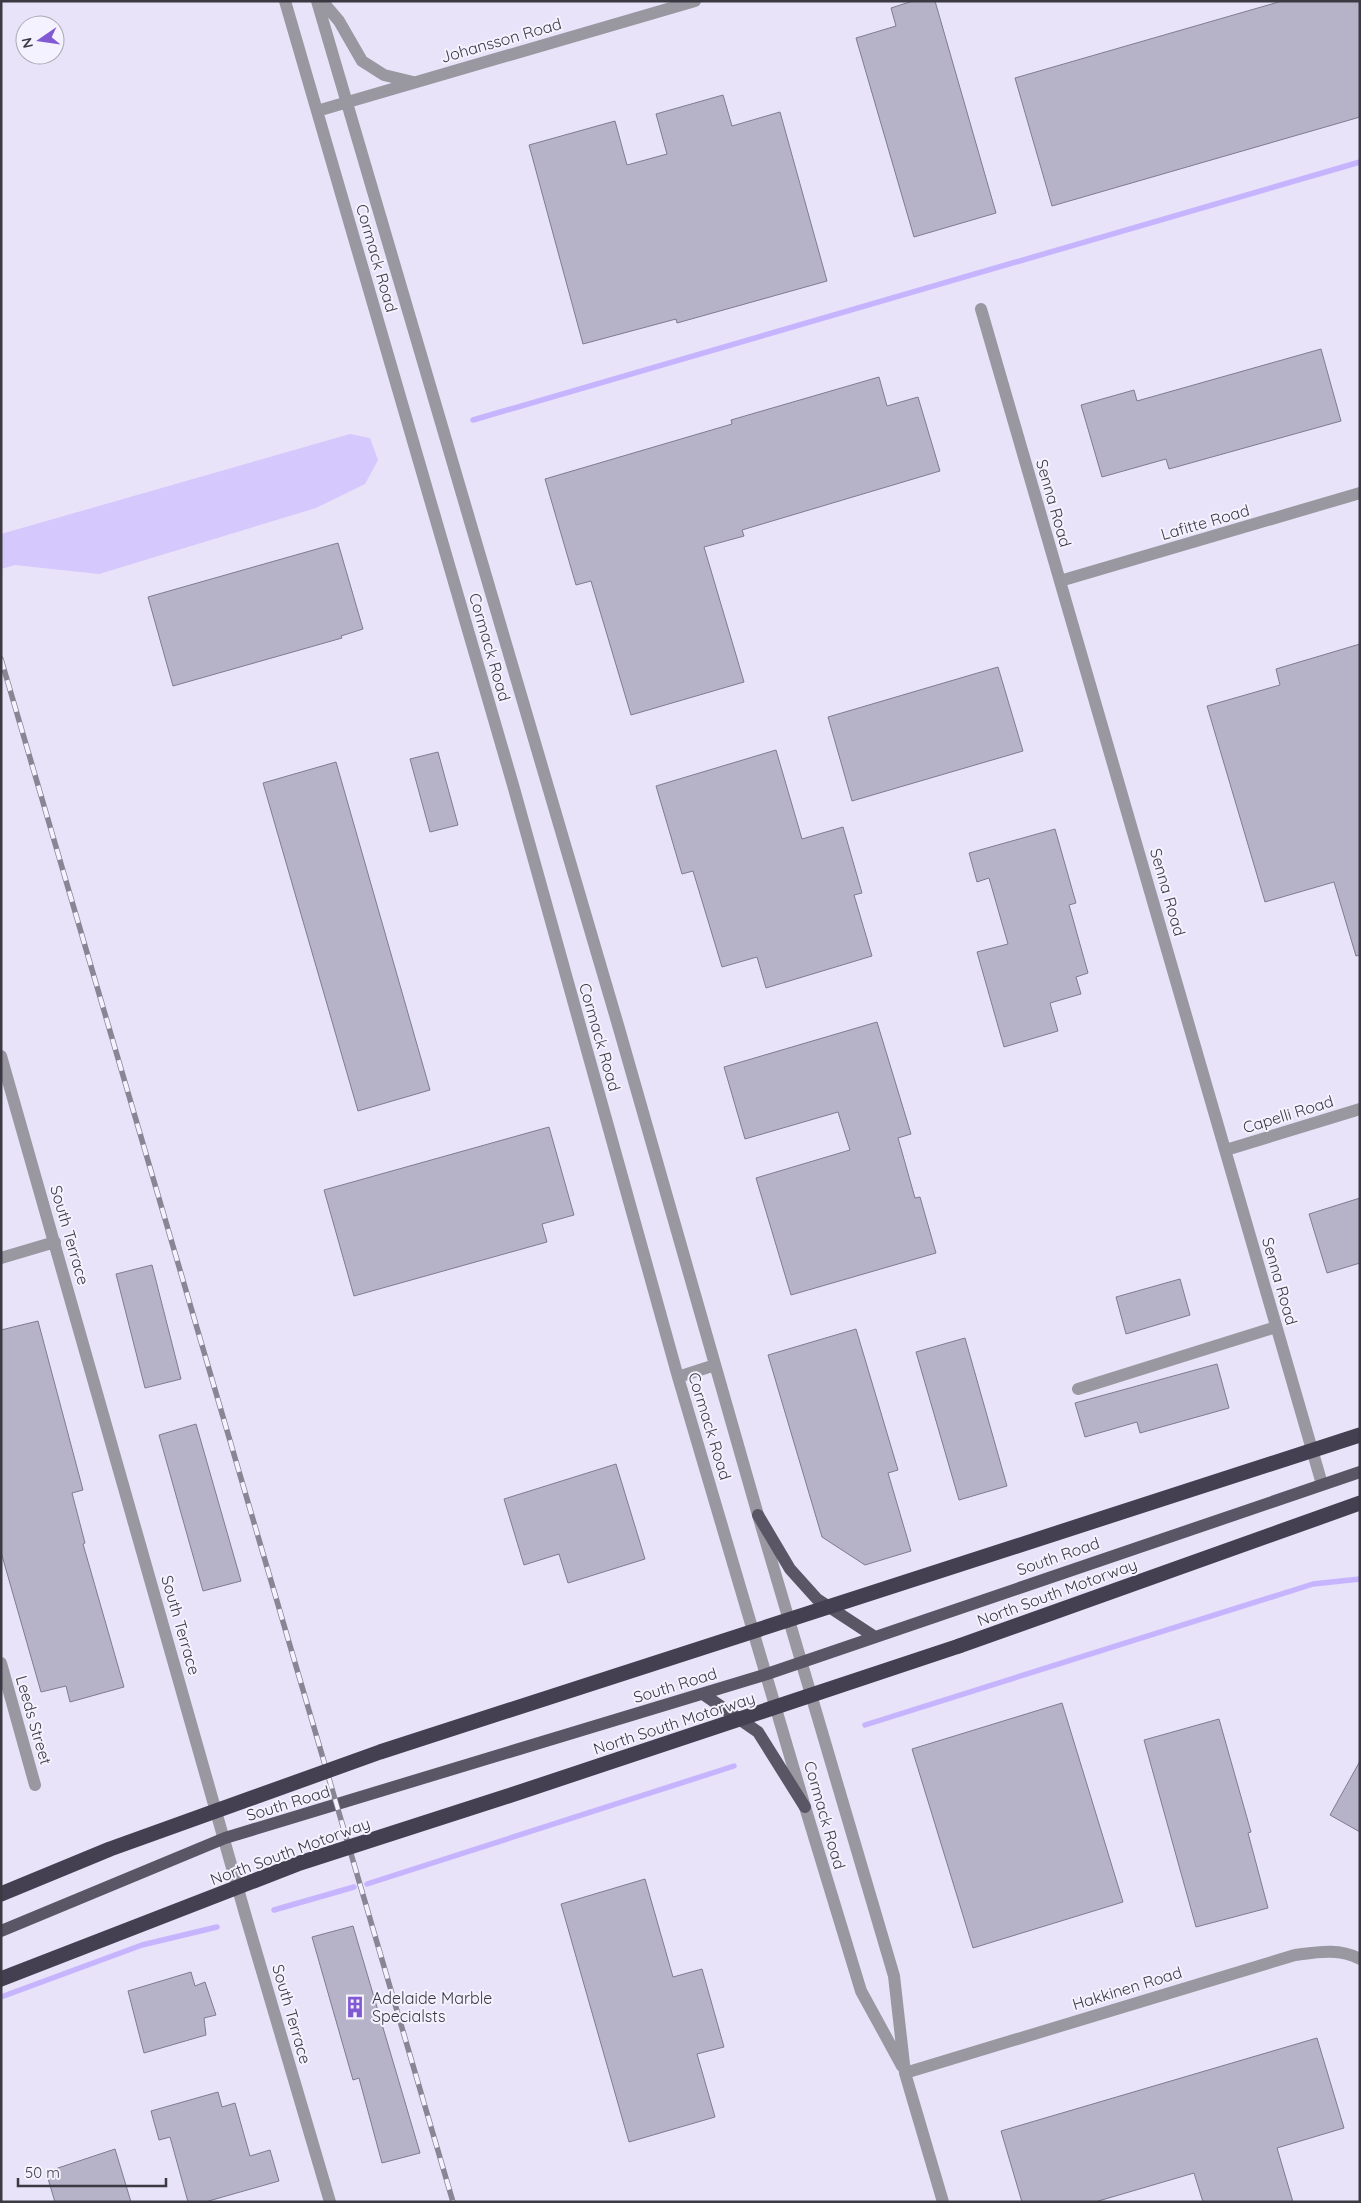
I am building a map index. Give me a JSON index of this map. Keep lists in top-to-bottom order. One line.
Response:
{"streets":{"highway":["North South Motorway"],"main road":["South Road"],"street":["Johansson Road","Cormack Road","Senna Road","Lafitte Road","Capelli Road","South Terrace","Leeds Street","Hakkinen Road"]},"crossings":[["Johansson Road","Cormack Road"],["Cormack Road","South Road"],["Cormack Road","Hakkinen Road"],["Senna Road","Lafitte Road"],["Senna Road","Capelli Road"],["Senna Road","South Road"],["South Terrace","South Road"]],"places":{"building":["Adelaide Marble Specialsts"]},"scale_bar":"50 m","north":"left"}
